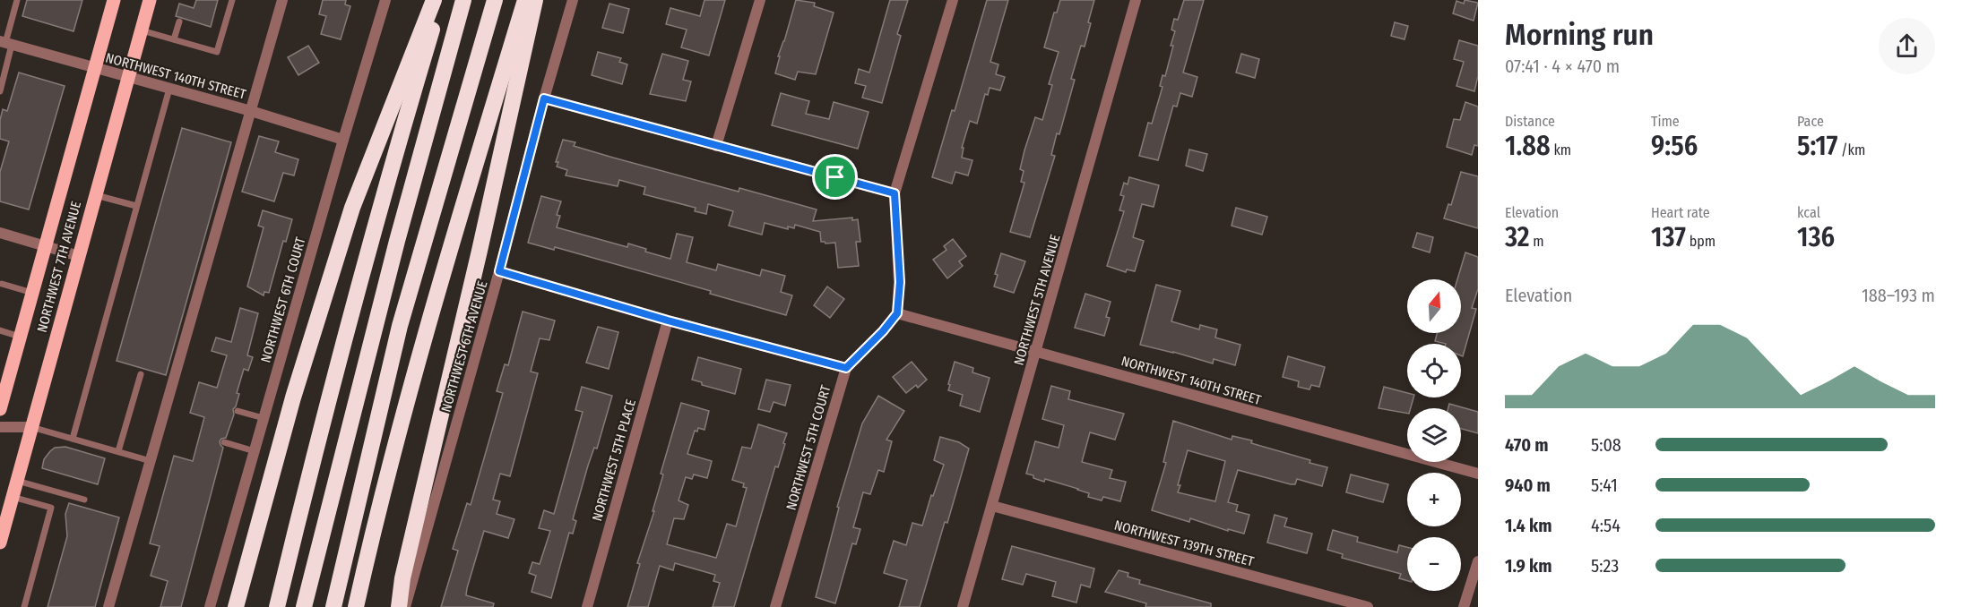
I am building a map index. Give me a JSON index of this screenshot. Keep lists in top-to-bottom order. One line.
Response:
{"streets":{"main road":["NORTHWEST 7TH AVENUE"],"street":["NORTHWEST 140TH STREET","NORTHWEST 6TH COURT","NORTHWEST 5TH AVENUE","NORTHWEST 6TH AVENUE","NORTHWEST 5TH COURT","NORTHWEST 5TH PLACE","NORTHWEST 139TH STREET"]},"crossings":[["NORTHWEST 140TH STREET","NORTHWEST 7TH AVENUE"],["NORTHWEST 140TH STREET","NORTHWEST 6TH COURT"],["NORTHWEST 140TH STREET","NORTHWEST 5TH AVENUE"],["NORTHWEST 140TH STREET","NORTHWEST 5TH COURT"],["NORTHWEST 5TH AVENUE","NORTHWEST 139TH STREET"]],"north":"top","page":{"heading":["Morning run","07:41 · 4 × 470 m"],"stats":[["Distance","1.88 km"],["Time","9:56"],["Pace","5:17 /km"],["Elevation","32 m"],["Heart rate","137 bpm"],["kcal","136"]],"chart":["Elevation","188–193 m"],"map_buttons":["+","−"],"list":[{"name":"470 m","note":"5:08"},{"name":"940 m","note":"5:41"},{"name":"1.4 km","note":"4:54"},{"name":"1.9 km","note":"5:23"}]}}
